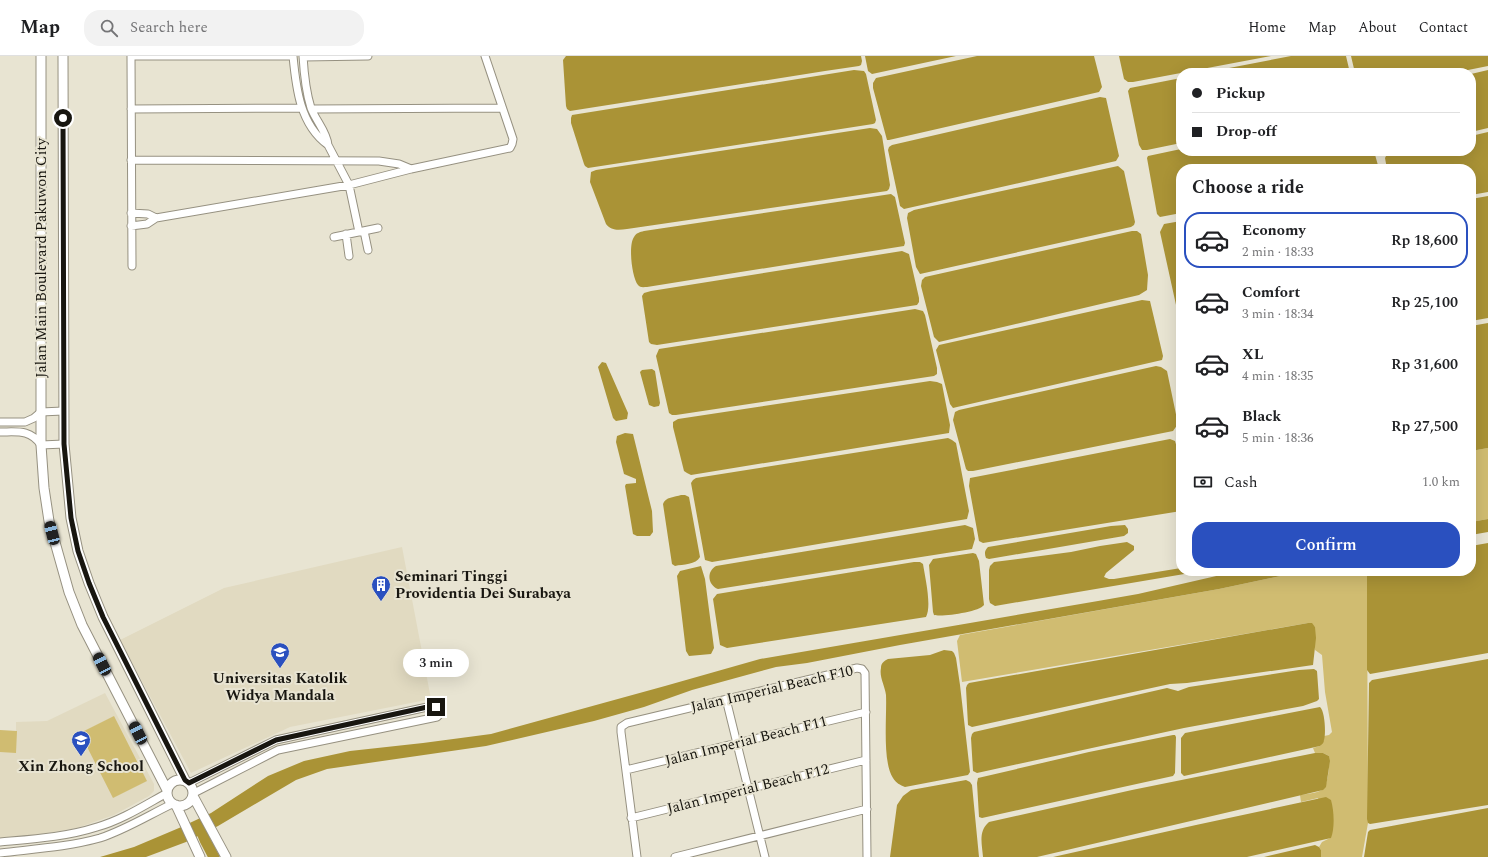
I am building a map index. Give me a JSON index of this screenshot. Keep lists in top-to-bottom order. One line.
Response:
{"streets":{"street":["Jalan Main Boulevard Pakuwon City","Jalan Imperial Beach F10","Jalan Imperial Beach F11","Jalan Imperial Beach F12"]},"crossings":[["Jalan Imperial Beach F10","Jalan Imperial Beach F11"],["Jalan Imperial Beach F10","Jalan Imperial Beach F12"]],"places":{"building":["Seminari Tinggi Providentia Dei Surabaya"],"school or university":["Universitas Katolik Widya Mandala","Xin Zhong School"]},"page":{"header":"Map","search":"Search here","nav":["Home","Map","About","Contact"],"banner":["Pickup","Drop-off"],"heading":"Choose a ride","list":[{"name":"Economy","note":"2 min · 18:33","value":"Rp 18,600"},{"name":"Comfort","note":"3 min · 18:34","value":"Rp 25,100"},{"name":"XL","note":"4 min · 18:35","value":"Rp 31,600"},{"name":"Black","note":"5 min · 18:36","value":"Rp 27,500"}],"pay":["Cash","1.0 km"],"buttons":"Confirm","bubble":"3 min"}}
